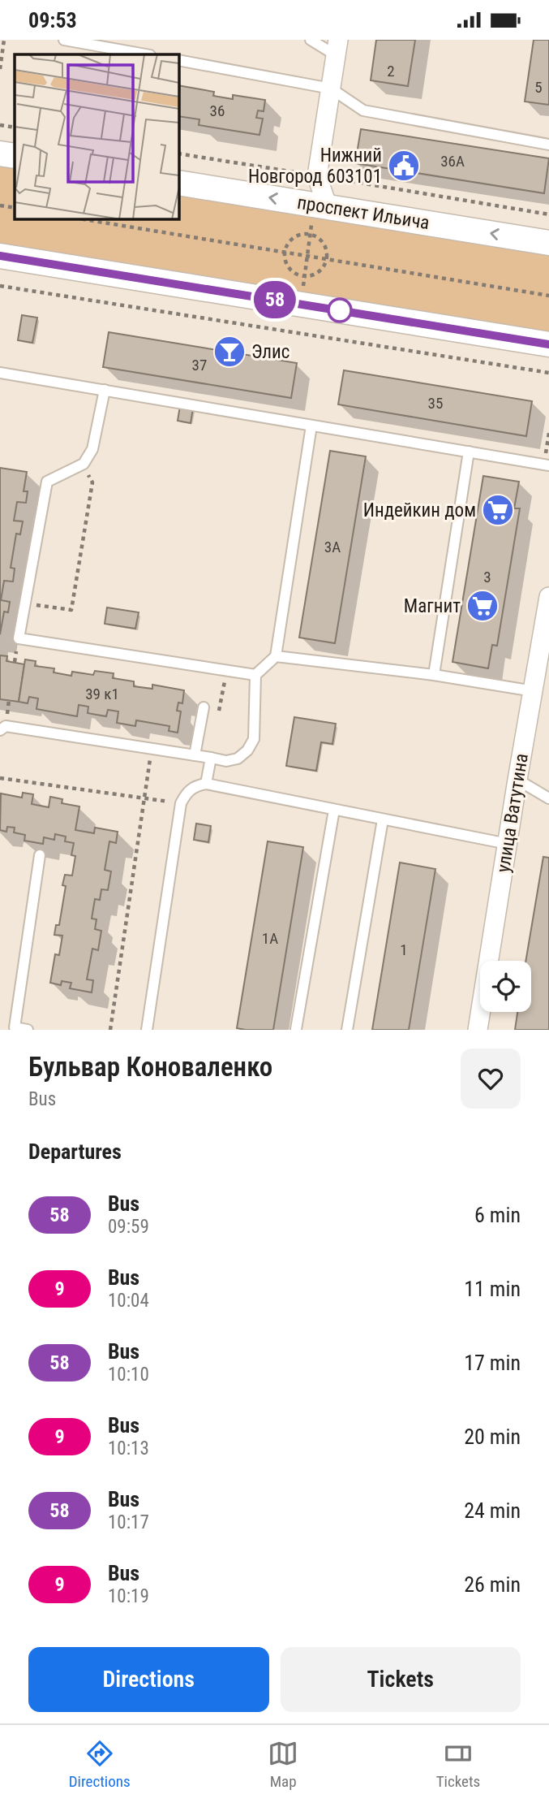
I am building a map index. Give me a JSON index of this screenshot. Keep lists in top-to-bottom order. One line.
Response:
{"streets":{"street":["проспект Ильича","улица Ватутина"]},"places":{"public building":["Нижний Новгород 603101"],"bar":["Элис"],"supermarket":["Индейкин дом","Магнит"]},"lines":["bus line 58"],"house_numbers":["2","5","36","36А","37","35","3А","3","39 к1","1А","1"],"page":{"status":"09:53","on_map":"58","heading":[["Бульвар Коноваленко","Bus"],"Departures"],"list":[{"mark":"58","name":"Bus","note":"09:59","value":"6 min"},{"mark":"9","name":"Bus","note":"10:04","value":"11 min"},{"mark":"58","name":"Bus","note":"10:10","value":"17 min"},{"mark":"9","name":"Bus","note":"10:13","value":"20 min"},{"mark":"58","name":"Bus","note":"10:17","value":"24 min"},{"mark":"9","name":"Bus","note":"10:19","value":"26 min"}],"buttons":["Directions","Tickets"],"tabs":["Directions","Map","Tickets"]}}
